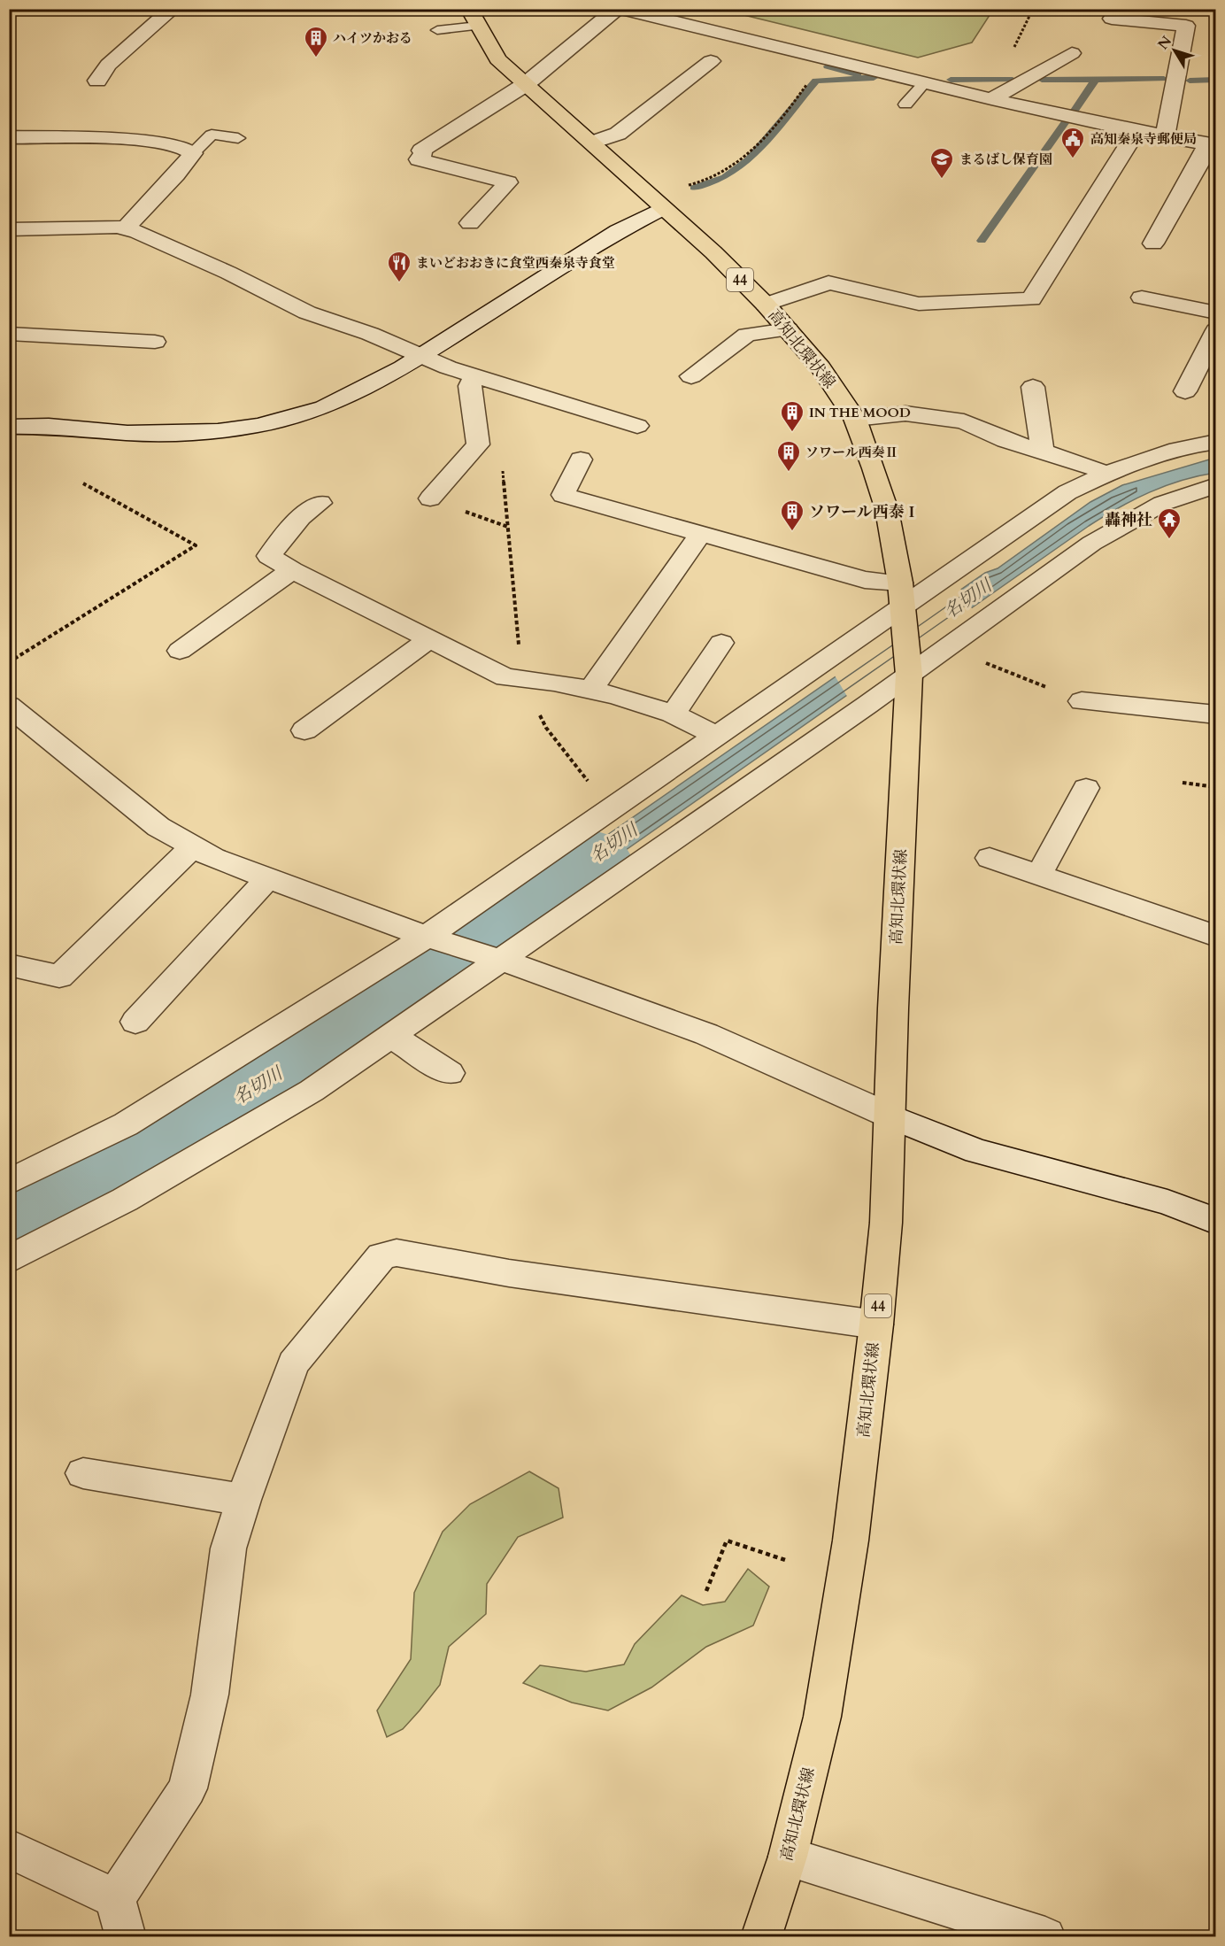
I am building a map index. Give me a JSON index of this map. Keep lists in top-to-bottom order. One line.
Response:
{"streets":{"main road":["44","高知北環状線"]},"water":["名切川"],"places":{"building":["ハイツかおる","IN THE MOOD","ソワール西奏Ⅱ","ソワール西泰 I"],"public building":["高知秦泉寺郵便局"],"school or university":["まるばし保育園"],"restaurant":["まいどおおきに食堂西秦泉寺食堂"],"temple":["轟神社"]},"north":"top left"}
